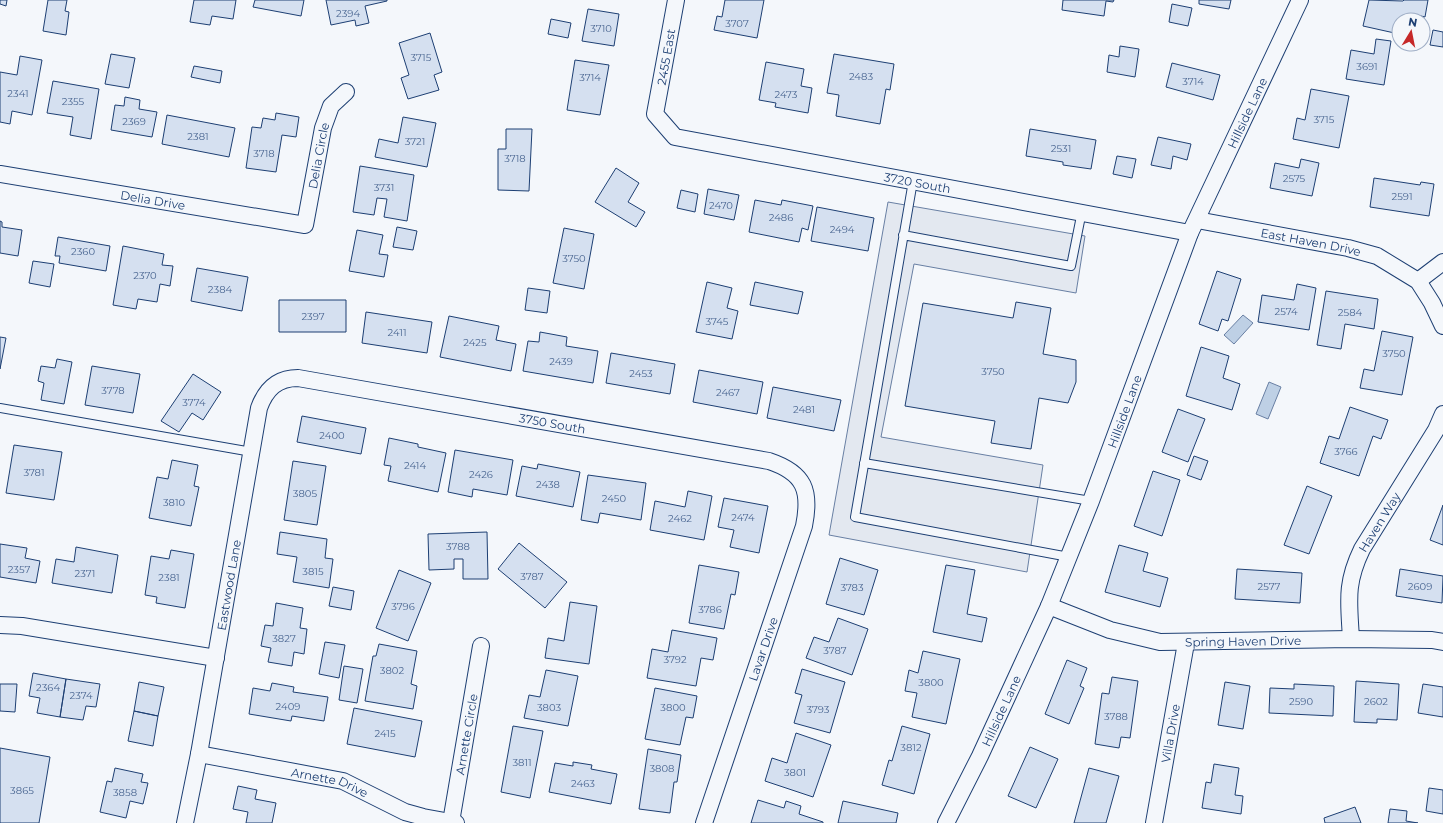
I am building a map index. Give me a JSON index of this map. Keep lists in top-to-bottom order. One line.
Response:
{"streets":{"street":["2455 East","Hillside Lane","Delia Circle","3720 South","Delia Drive","East Haven Drive","3750 South","Haven Way","Eastwood Lane","Spring Haven Drive","Lavar Drive","Villa Drive","Arnette Circle","Arnette Drive"]},"crossings":[["2455 East","3720 South"],["Hillside Lane","3720 South"],["Hillside Lane","East Haven Drive"],["Hillside Lane","Spring Haven Drive"],["Delia Circle","Delia Drive"],["3720 South","East Haven Drive"],["3750 South","Eastwood Lane"],["3750 South","Lavar Drive"],["Haven Way","Spring Haven Drive"],["Eastwood Lane","Arnette Drive"],["Spring Haven Drive","Villa Drive"],["Arnette Circle","Arnette Drive"]],"house_numbers":["2394","3707","3710","3715","3691","2483","3714","3714","2341","2473","2355","3715","2369","2381","3721","2531","3718","3718","2575","3731","2591","2470","2486","2494","2360","3750","2370","2384","2574","2584","2397","3745","2411","2425","3750","2439","3750","2453","3778","2467","3774","2481","2400","3766","2414","3781","2426","2438","3805","2450","3810","2474","2462","3788","2357","3815","2371","3787","2381","2577","2609","3783","3796","3786","3827","3787","3792","3802","3800","2364","2374","2590","2602","2409","3803","3800","3793","3788","2415","3812","3811","3808","3801","2463","3865","3858"],"north":"top"}
